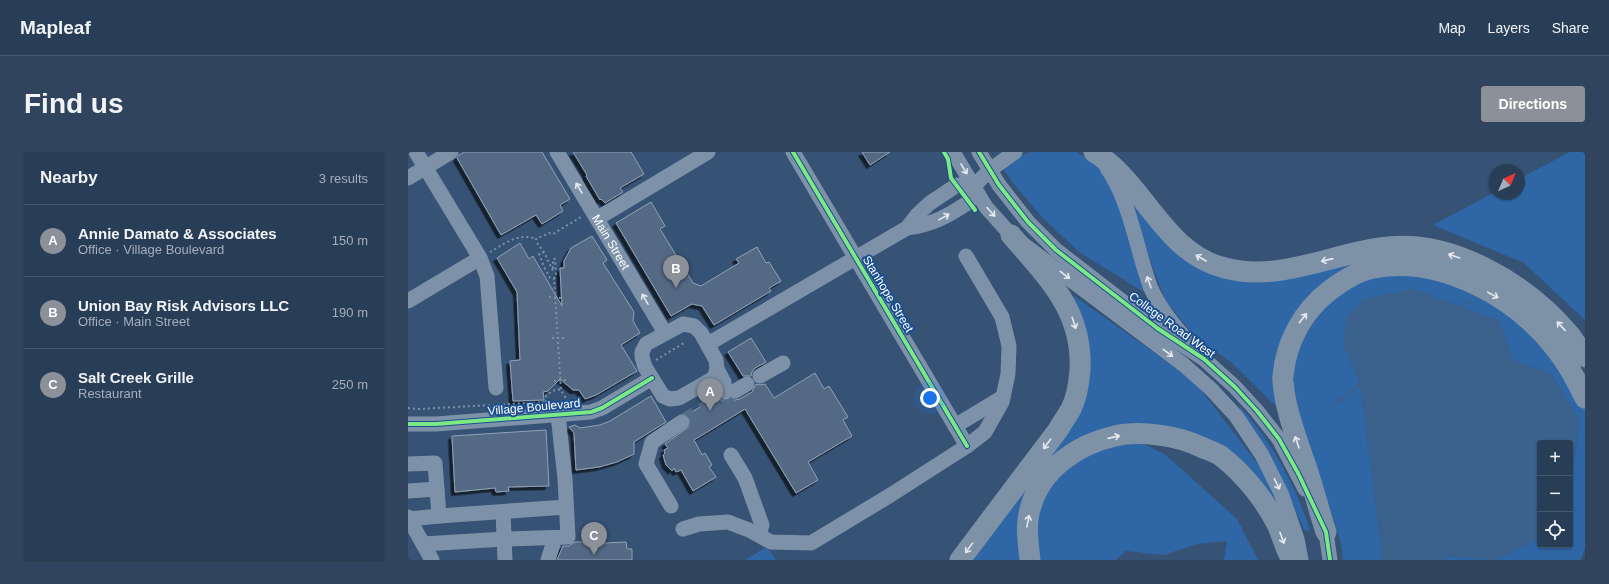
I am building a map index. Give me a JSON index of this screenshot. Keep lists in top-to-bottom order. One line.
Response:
{"streets":{"street":["Main Street","Stanhope Street","College Road West","Village Boulevard"]},"crossings":[["Main Street","Village Boulevard"]],"north":"top right","page":{"header":"Mapleaf","nav":["Map","Layers","Share"],"buttons":"Directions","title":"Find us","heading":["Nearby","3 results"],"list":[{"mark":"A","name":"Annie Damato & Associates","note":"Office · Village Boulevard","value":"150 m"},{"mark":"B","name":"Union Bay Risk Advisors LLC","note":"Office · Main Street","value":"190 m"},{"mark":"C","name":"Salt Creek Grille","note":"Restaurant","value":"250 m"}],"pins":["B","A","C"],"map_buttons":["+","−"]}}
